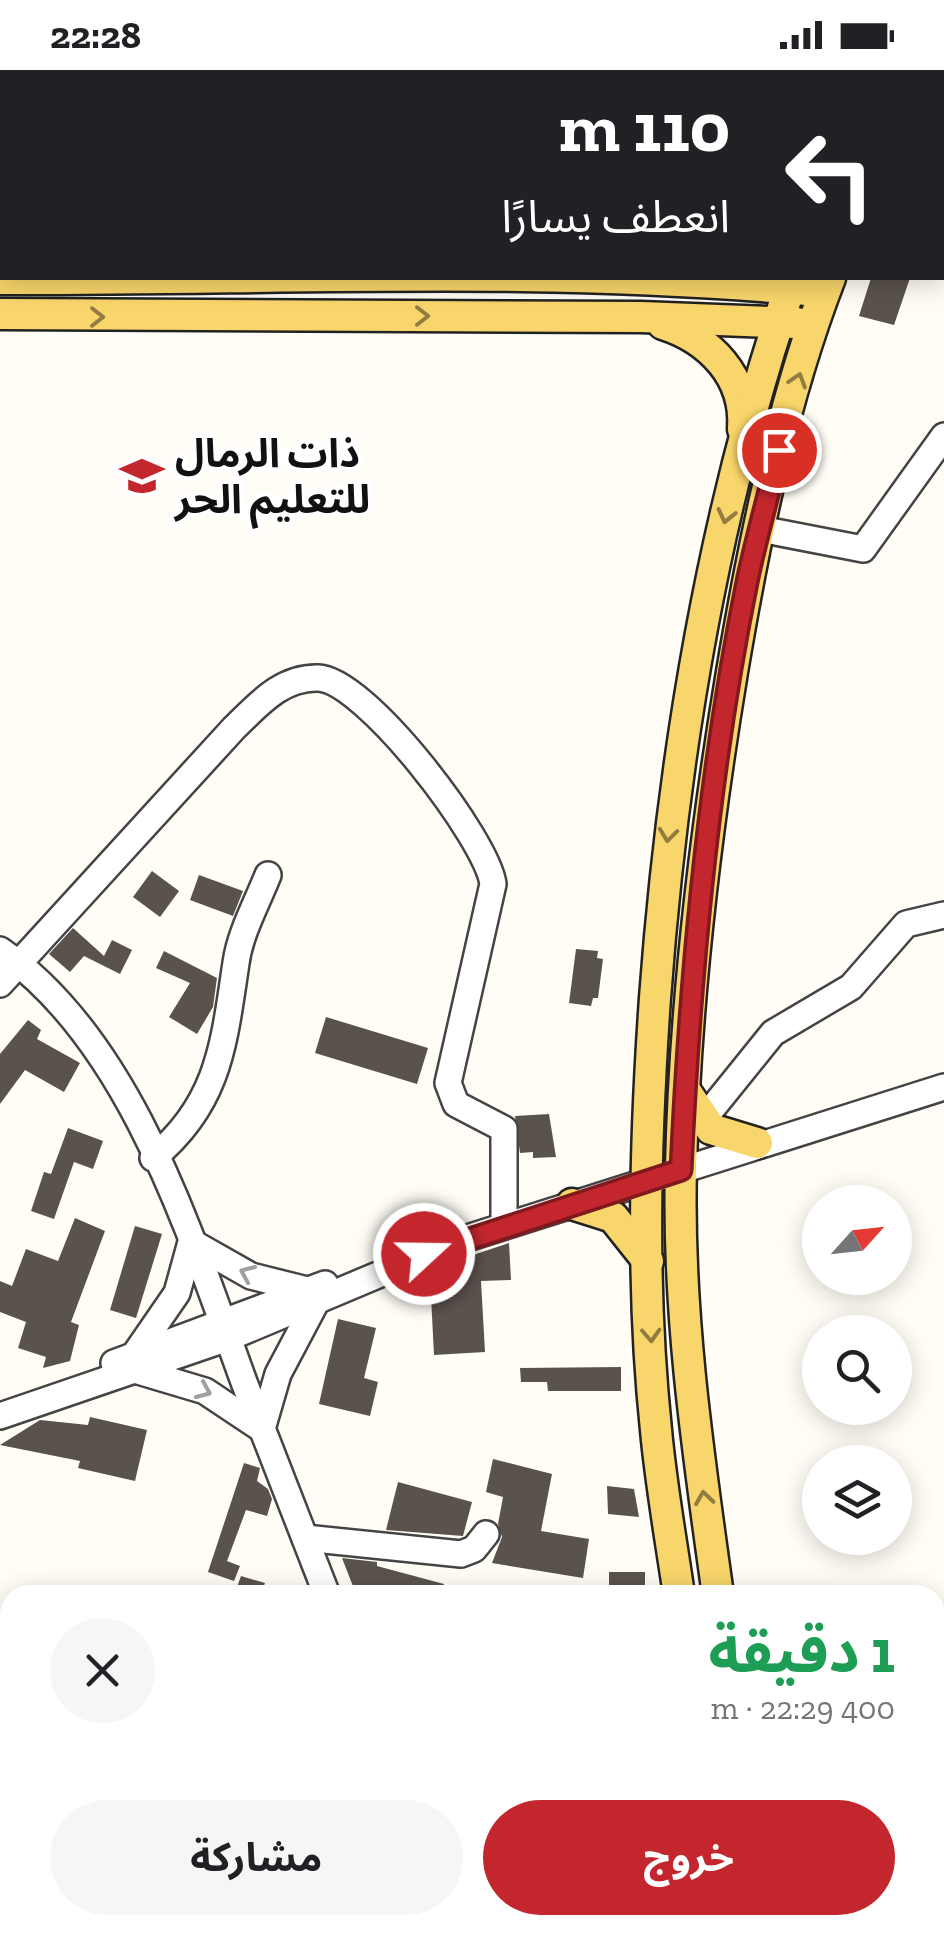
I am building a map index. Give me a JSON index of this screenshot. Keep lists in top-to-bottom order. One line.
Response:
{"places":{"school or university":["ذات الرمال للتعليم الحر"]},"north":"top right","page":{"status":"22:28","turn":["110 m","انعطف يسارًا"],"heading":["1 دقيقة","400 m · 22:29"],"buttons":["خروج","مشاركة"]}}
